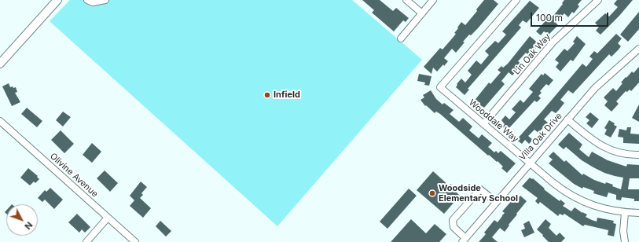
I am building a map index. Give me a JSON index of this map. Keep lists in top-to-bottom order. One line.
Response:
{"streets":{"street":["Lin Oak Way","Wooddale Way","Villa Oak Drive","Olivine Avenue"]},"crossings":[["Lin Oak Way","Wooddale Way"],["Wooddale Way","Villa Oak Drive"]],"places":["Infield","Woodside Elementary School"],"scale_bar":"100 m","north":"bottom right"}
